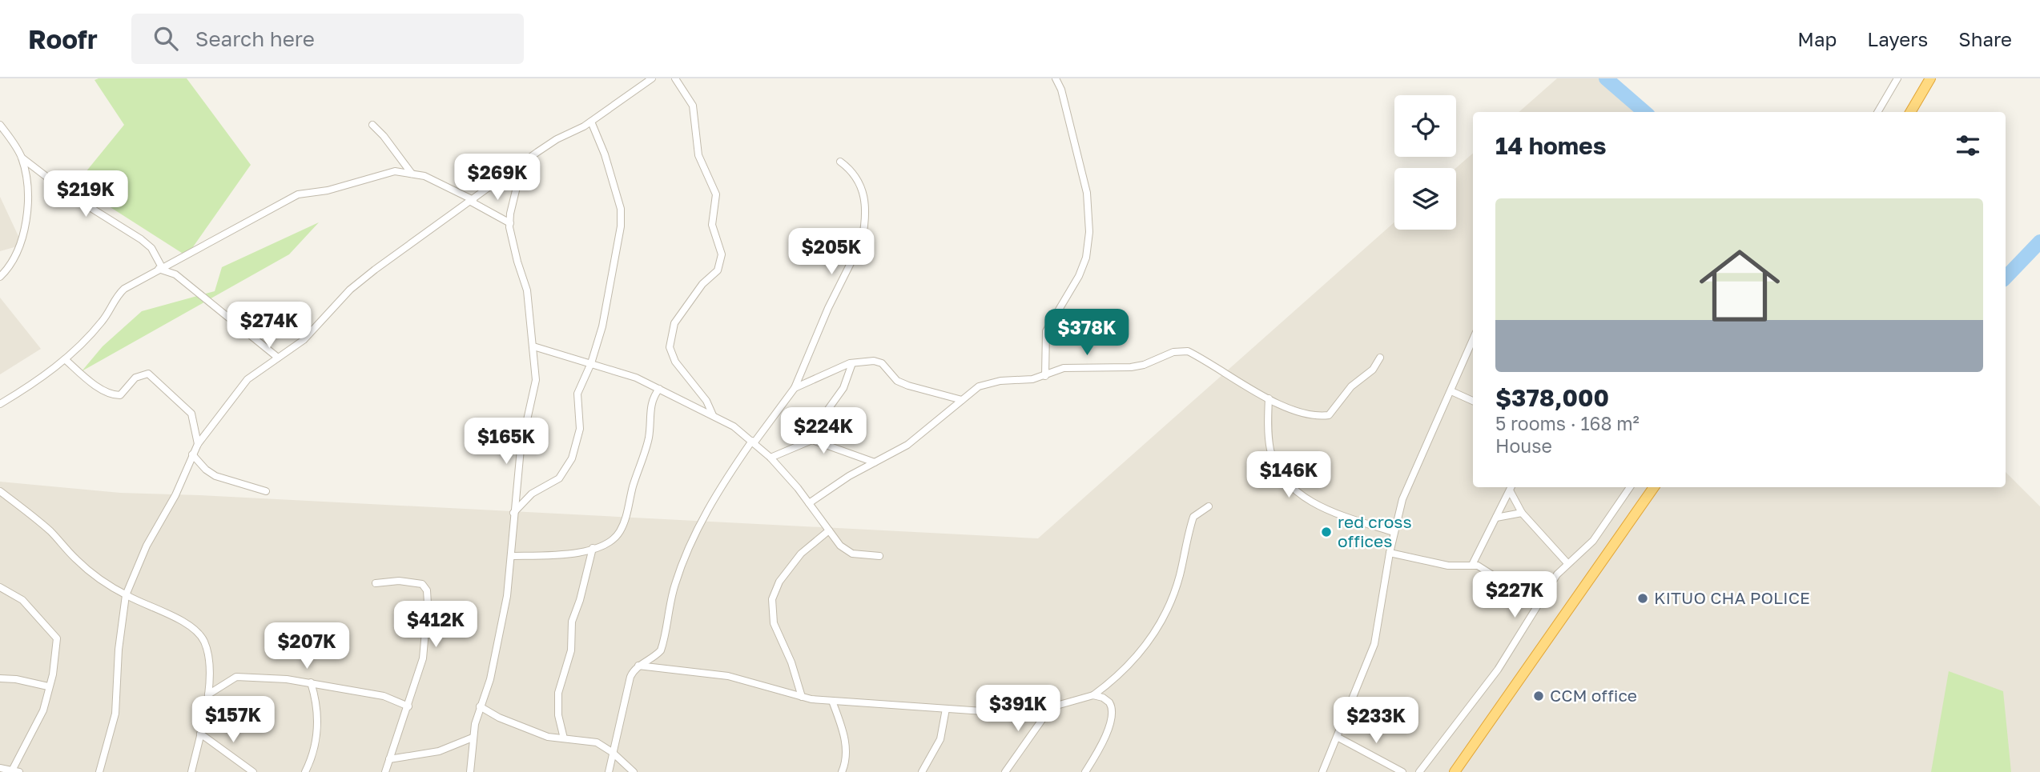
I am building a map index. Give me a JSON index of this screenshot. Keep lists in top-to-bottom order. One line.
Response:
{"places":["red cross offices","KITUO CHA POLICE","CCM office"],"page":{"header":"Roofr","search":"Search here","nav":["Map","Layers","Share"],"heading":"14 homes","price":["$269K","$219K","$205K","$274K","$378K","$224K","$165K","$146K","$227K","$412K","$207K","$391K","$157K","$233K"],"list":[{"name":"$378,000","note":"5 rooms · 168 m² · House"}]}}
